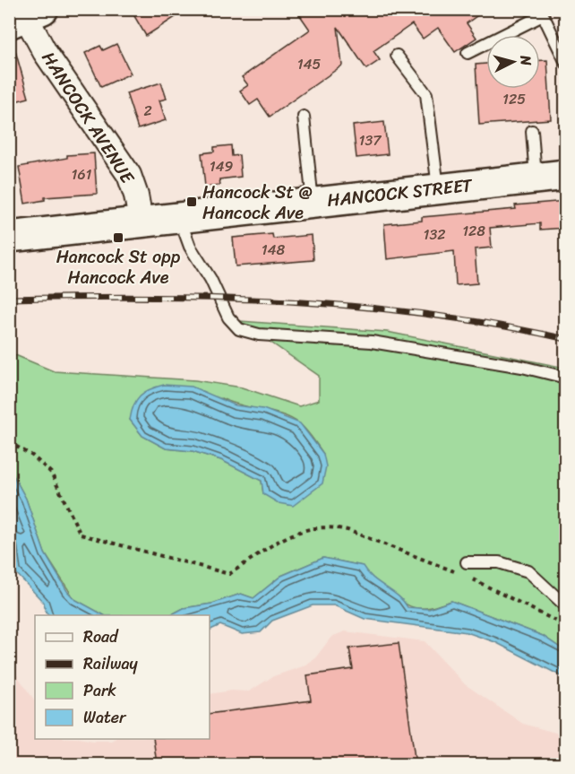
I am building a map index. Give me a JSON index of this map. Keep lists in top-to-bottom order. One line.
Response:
{"streets":{"main road":["HANCOCK STREET"],"street":["HANCOCK AVENUE"]},"crossings":[["HANCOCK AVENUE","HANCOCK STREET"]],"places":{"transit":["Hancock St @ Hancock Ave","Hancock St opp Hancock Ave"]},"house_numbers":["145","125","2","137","149","161","128","132","148"],"legend":["Road","Railway","Park","Water"],"north":"right"}
